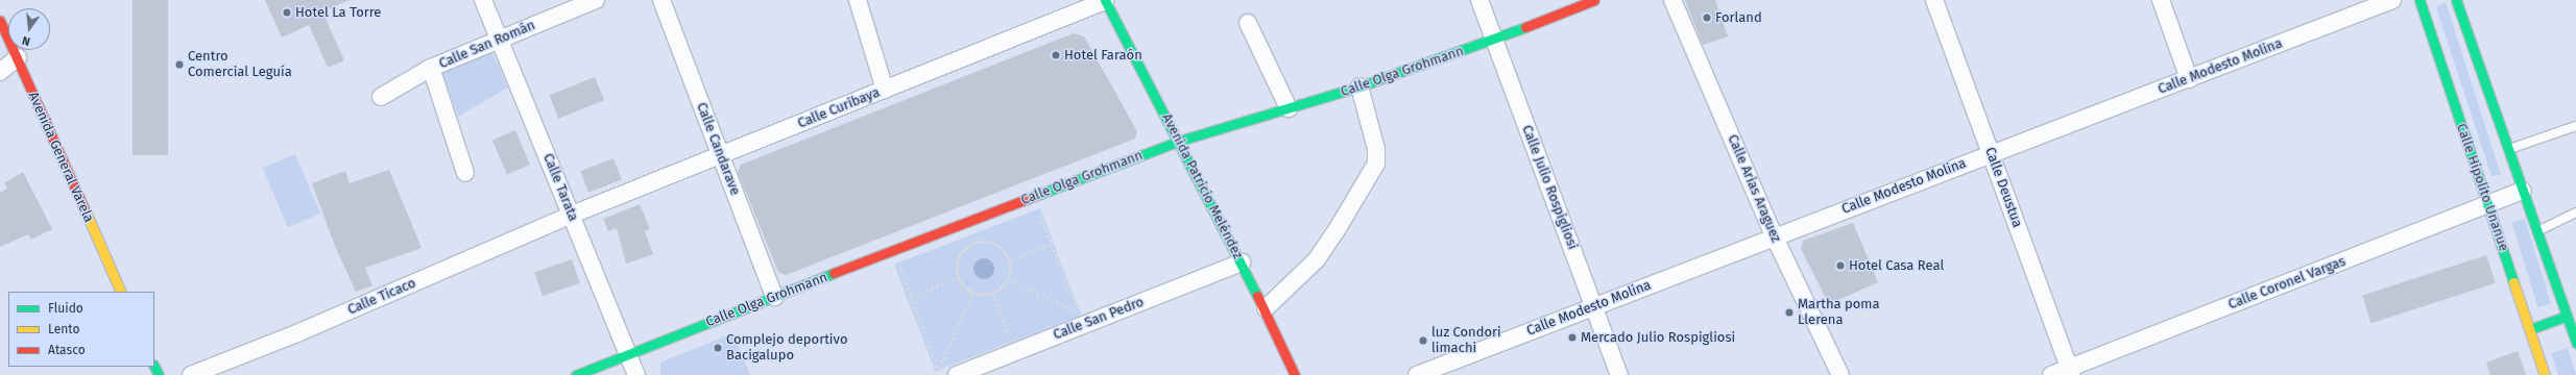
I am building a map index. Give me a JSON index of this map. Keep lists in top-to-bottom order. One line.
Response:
{"streets":{"street":["Calle San Román","Calle Modesto Molina","Calle Olga Grohmann","Calle Curibaya","Calle Candarave","Avenida General Varela","Avenida Patricio Meléndez","Calle Tarata","Calle Julio Rospigliosi","Calle Deustua","Calle Hipolito Unanue","Calle Arias Araguez","Calle Coronel Vargas","Calle Ticaco","Calle San Pedro"]},"crossings":[["Calle San Román","Calle Tarata"],["Calle Modesto Molina","Calle Julio Rospigliosi"],["Calle Modesto Molina","Calle Deustua"],["Calle Modesto Molina","Calle Arias Araguez"],["Calle Olga Grohmann","Calle Candarave"],["Calle Olga Grohmann","Avenida Patricio Meléndez"],["Calle Olga Grohmann","Calle Tarata"],["Calle Olga Grohmann","Calle Julio Rospigliosi"],["Calle Curibaya","Calle Candarave"],["Calle Curibaya","Avenida Patricio Meléndez"],["Calle Curibaya","Calle Tarata"],["Calle Curibaya","Calle Ticaco"],["Avenida Patricio Meléndez","Calle San Pedro"],["Calle Tarata","Calle Ticaco"],["Calle Deustua","Calle Coronel Vargas"],["Calle Hipolito Unanue","Calle Coronel Vargas"]],"places":["Hotel La Torre","Forland","Hotel Faraón","Centro Comercial Leguía","Hotel Casa Real","Martha poma Llerena","Mercado Julio Rospigliosi","luz Condori limachi","Complejo deportivo Bacigalupo"],"legend":["Fluido","Lento","Atasco"],"north":"bottom"}
